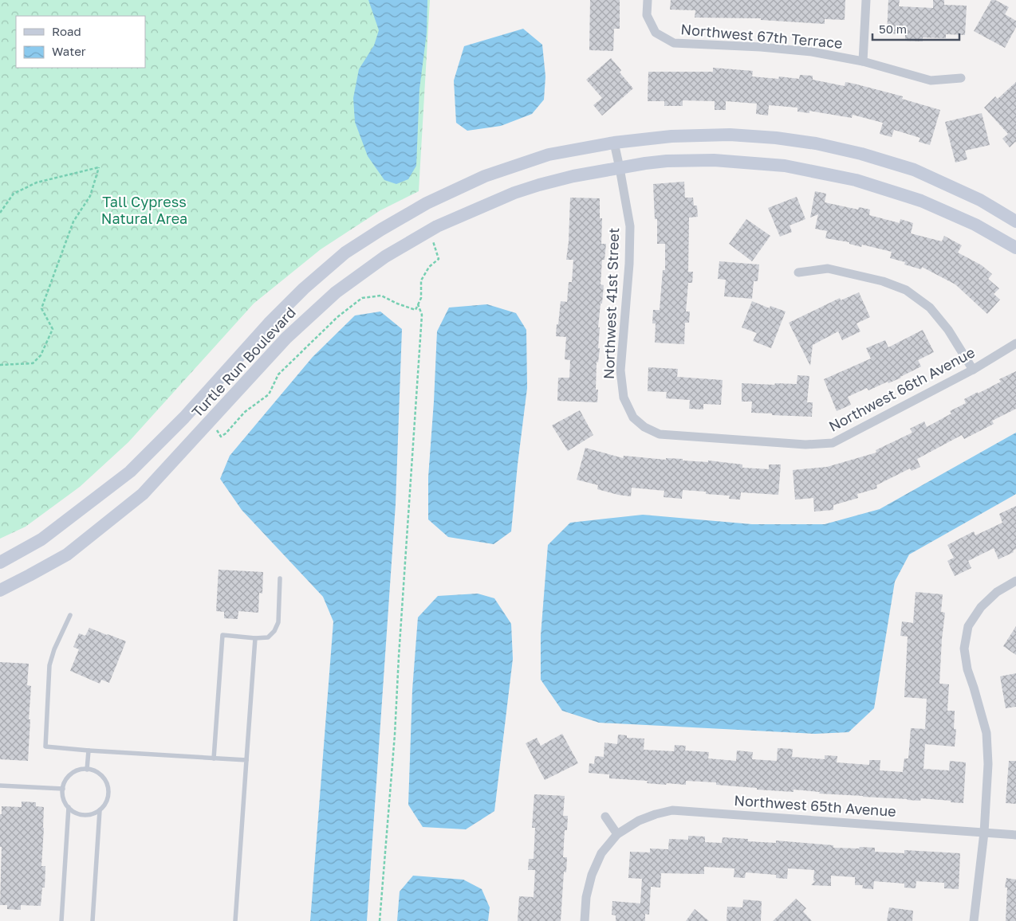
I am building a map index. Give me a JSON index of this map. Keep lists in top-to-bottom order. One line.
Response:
{"streets":{"street":["Northwest 67th Terrace","Northwest 41st Street","Turtle Run Boulevard","Northwest 66th Avenue","Northwest 65th Avenue"]},"crossings":[["Northwest 41st Street","Turtle Run Boulevard"],["Northwest 41st Street","Northwest 66th Avenue"]],"parks":["Tall Cypress Natural Area"],"legend":["Road","Water"],"scale_bar":"50 m"}
